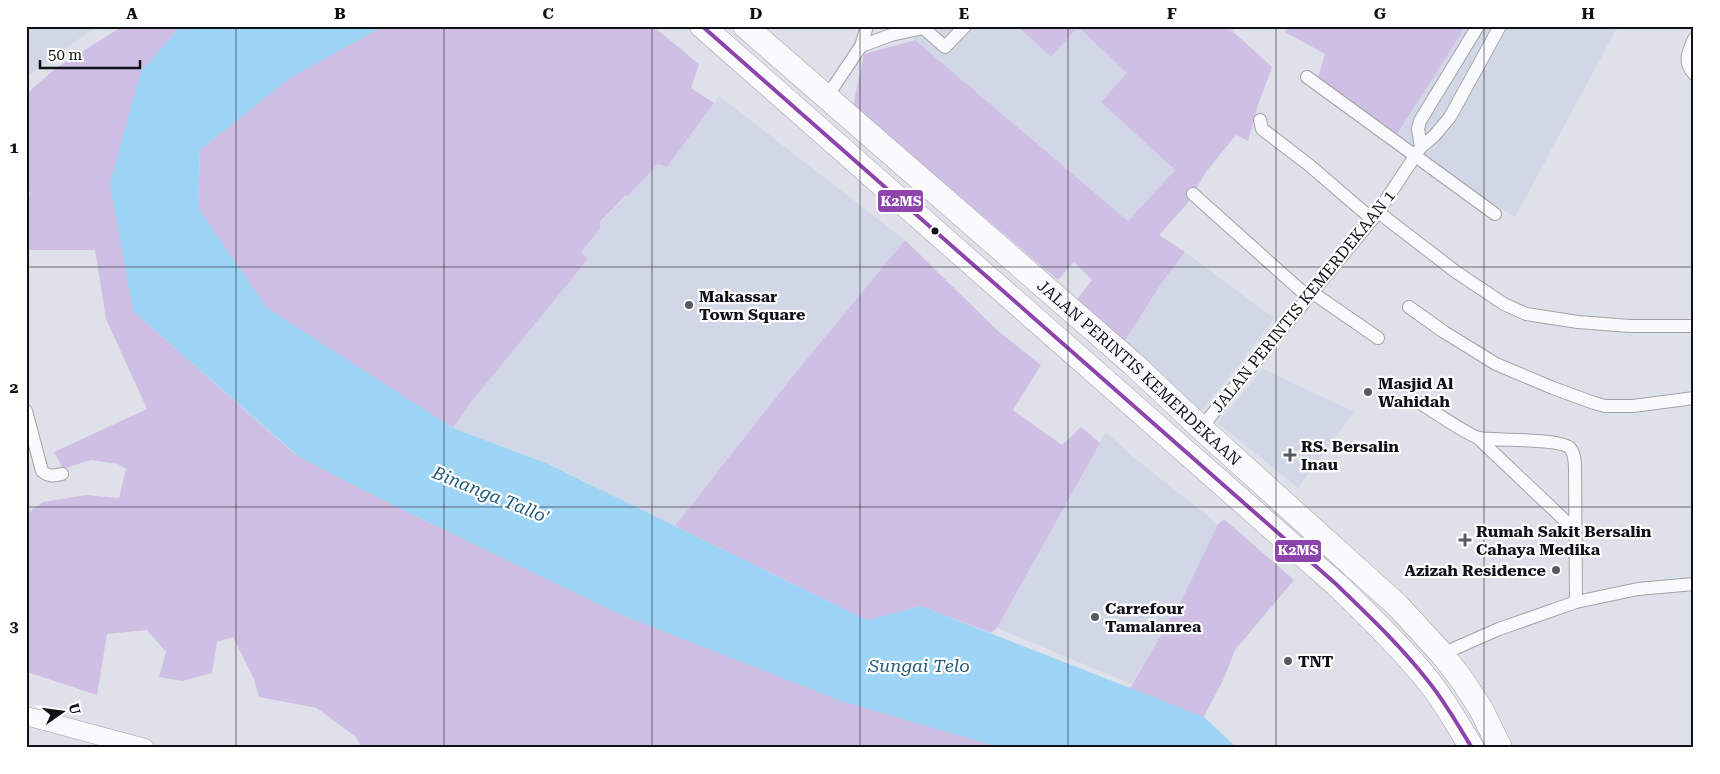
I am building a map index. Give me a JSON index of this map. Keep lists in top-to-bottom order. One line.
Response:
{"streets":{"highway":["JALAN PERINTIS KEMERDEKAAN"],"street":["JALAN PERINTIS KEMERDEKAAN 1"]},"crossings":[["JALAN PERINTIS KEMERDEKAAN 1","JALAN PERINTIS KEMERDEKAAN"]],"water":["Binanga Tallo'","Sungai Telo"],"places":{"other":["Makassar Town Square","Masjid Al Wahidah","Azizah Residence","Carrefour Tamalanrea","TNT"],"health":["RS. Bersalin Inau","Rumah Sakit Bersalin Cahaya Medika"]},"lines":["transit line K2MS"],"scale_bar":"50 m","north":"right","grid":{"columns":["A","B","C","D","E","F","G","H"],"rows":["1","2","3"]}}
